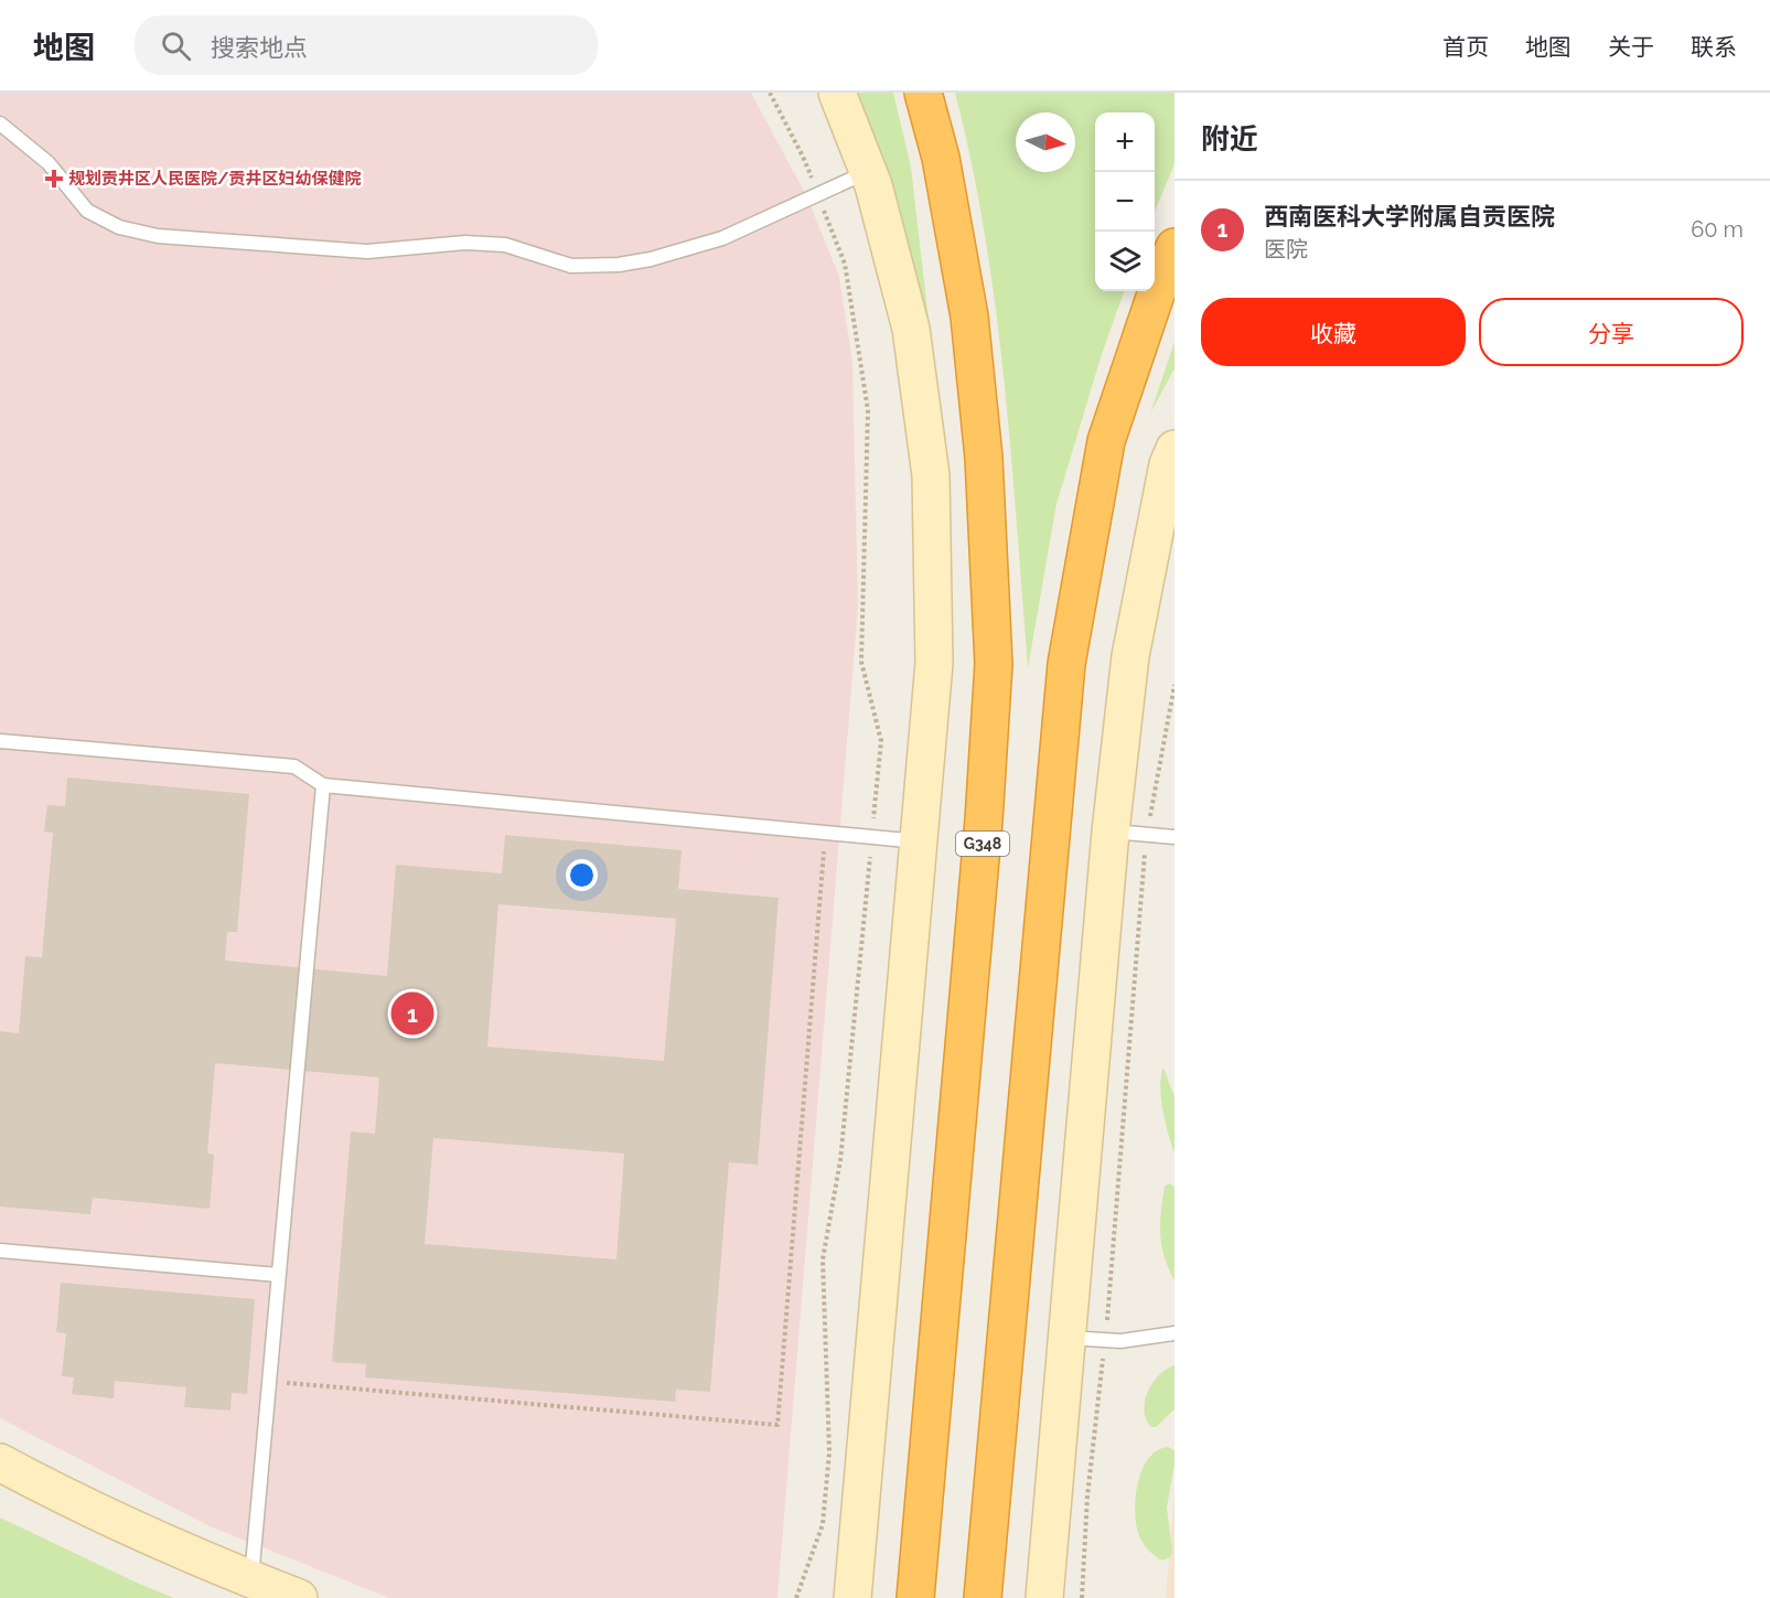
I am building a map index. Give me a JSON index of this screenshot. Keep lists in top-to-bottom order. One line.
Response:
{"streets":{"highway":["G348"]},"places":{"health":["规划贡井区人民医院/贡井区妇幼保健院"]},"north":"right","page":{"header":"地图","search":"搜索地点","nav":["首页","地图","关于","联系"],"heading":"附近","map_buttons":["+","−"],"list":[{"mark":"1","name":"西南医科大学附属自贡医院","note":"医院","value":"60 m"}],"buttons":["收藏","分享"],"pins":"1"}}
